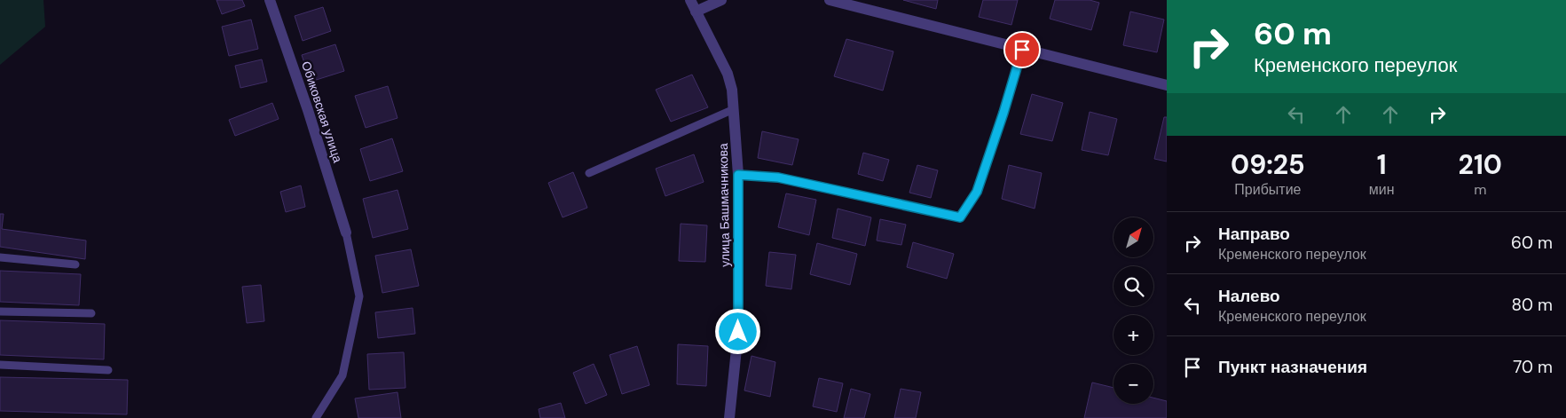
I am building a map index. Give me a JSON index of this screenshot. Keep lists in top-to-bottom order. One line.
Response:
{"streets":{"street":["Обиковская улица","улица Башмачникова"]},"north":"top right","page":{"turn":["60 m","Кременского переулок"],"eta":["09:25","Прибытие","1","мин","210","m"],"list":[{"name":"Направо","note":"Кременского переулок","value":"60 m"},{"name":"Налево","note":"Кременского переулок","value":"80 m"},{"name":"Пункт назначения","value":"70 m"}],"map_buttons":["+","−"]}}
